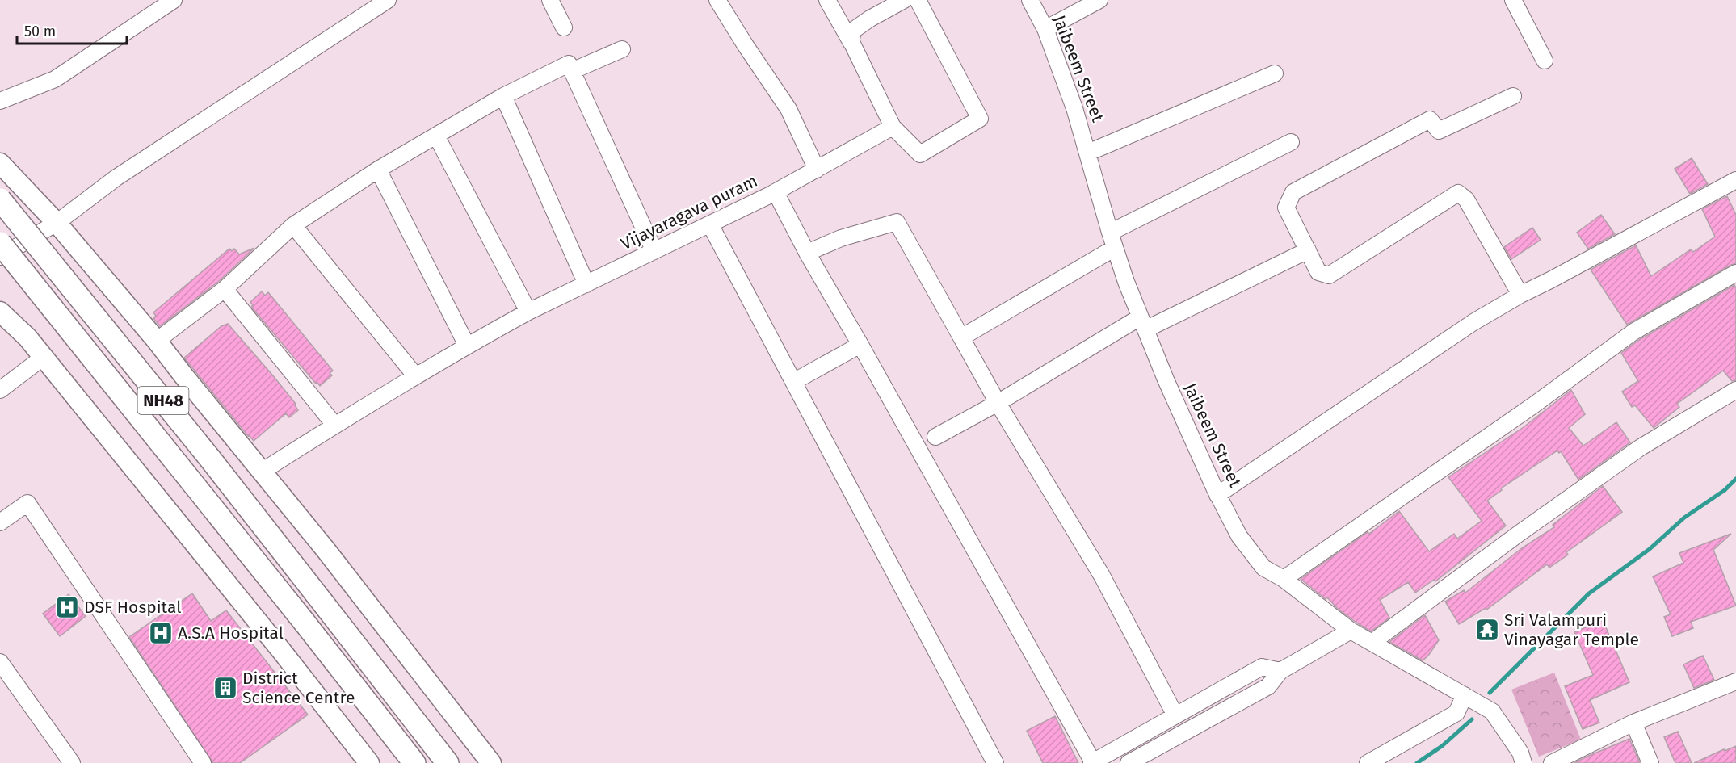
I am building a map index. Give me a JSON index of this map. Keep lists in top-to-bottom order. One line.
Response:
{"streets":{"highway":["NH48"],"street":["Jaibeem Street","Vijayaragava puram"]},"places":{"hospital":["DSF Hospital","A.S.A Hospital"],"temple":["Sri Valampuri Vinayagar Temple"],"building":["District Science Centre"]},"scale_bar":"50 m"}
